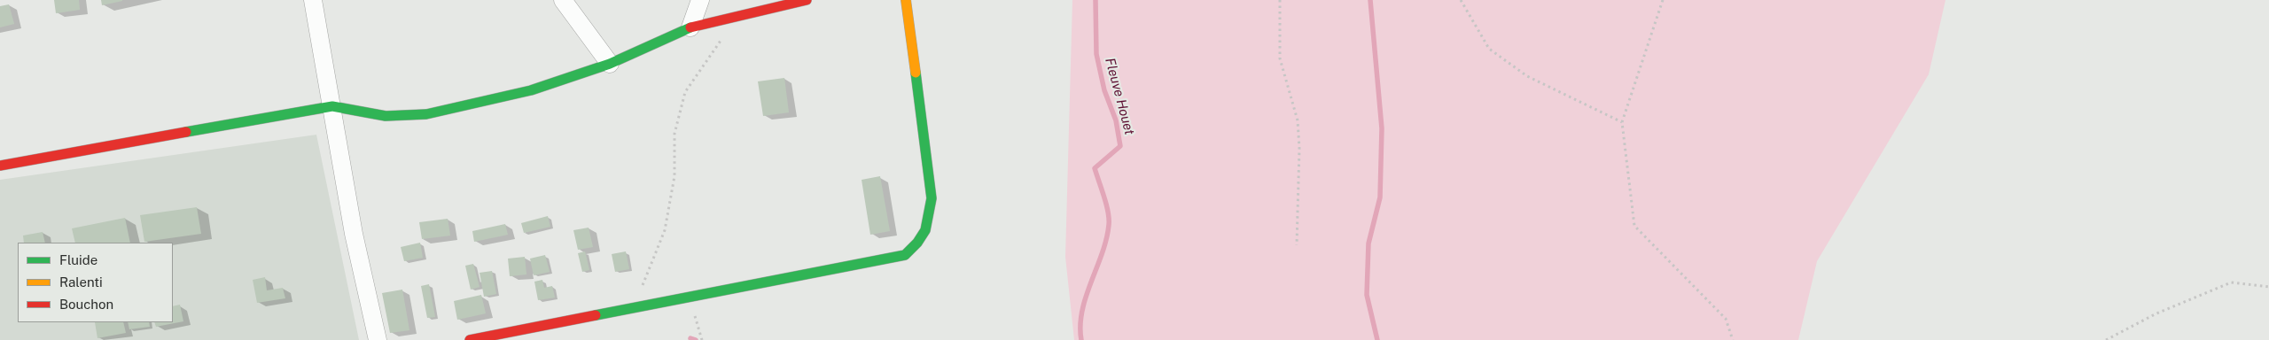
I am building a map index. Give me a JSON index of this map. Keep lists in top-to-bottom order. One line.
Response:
{"water":["Fleuve Houet"],"legend":["Fluide","Ralenti","Bouchon"]}
